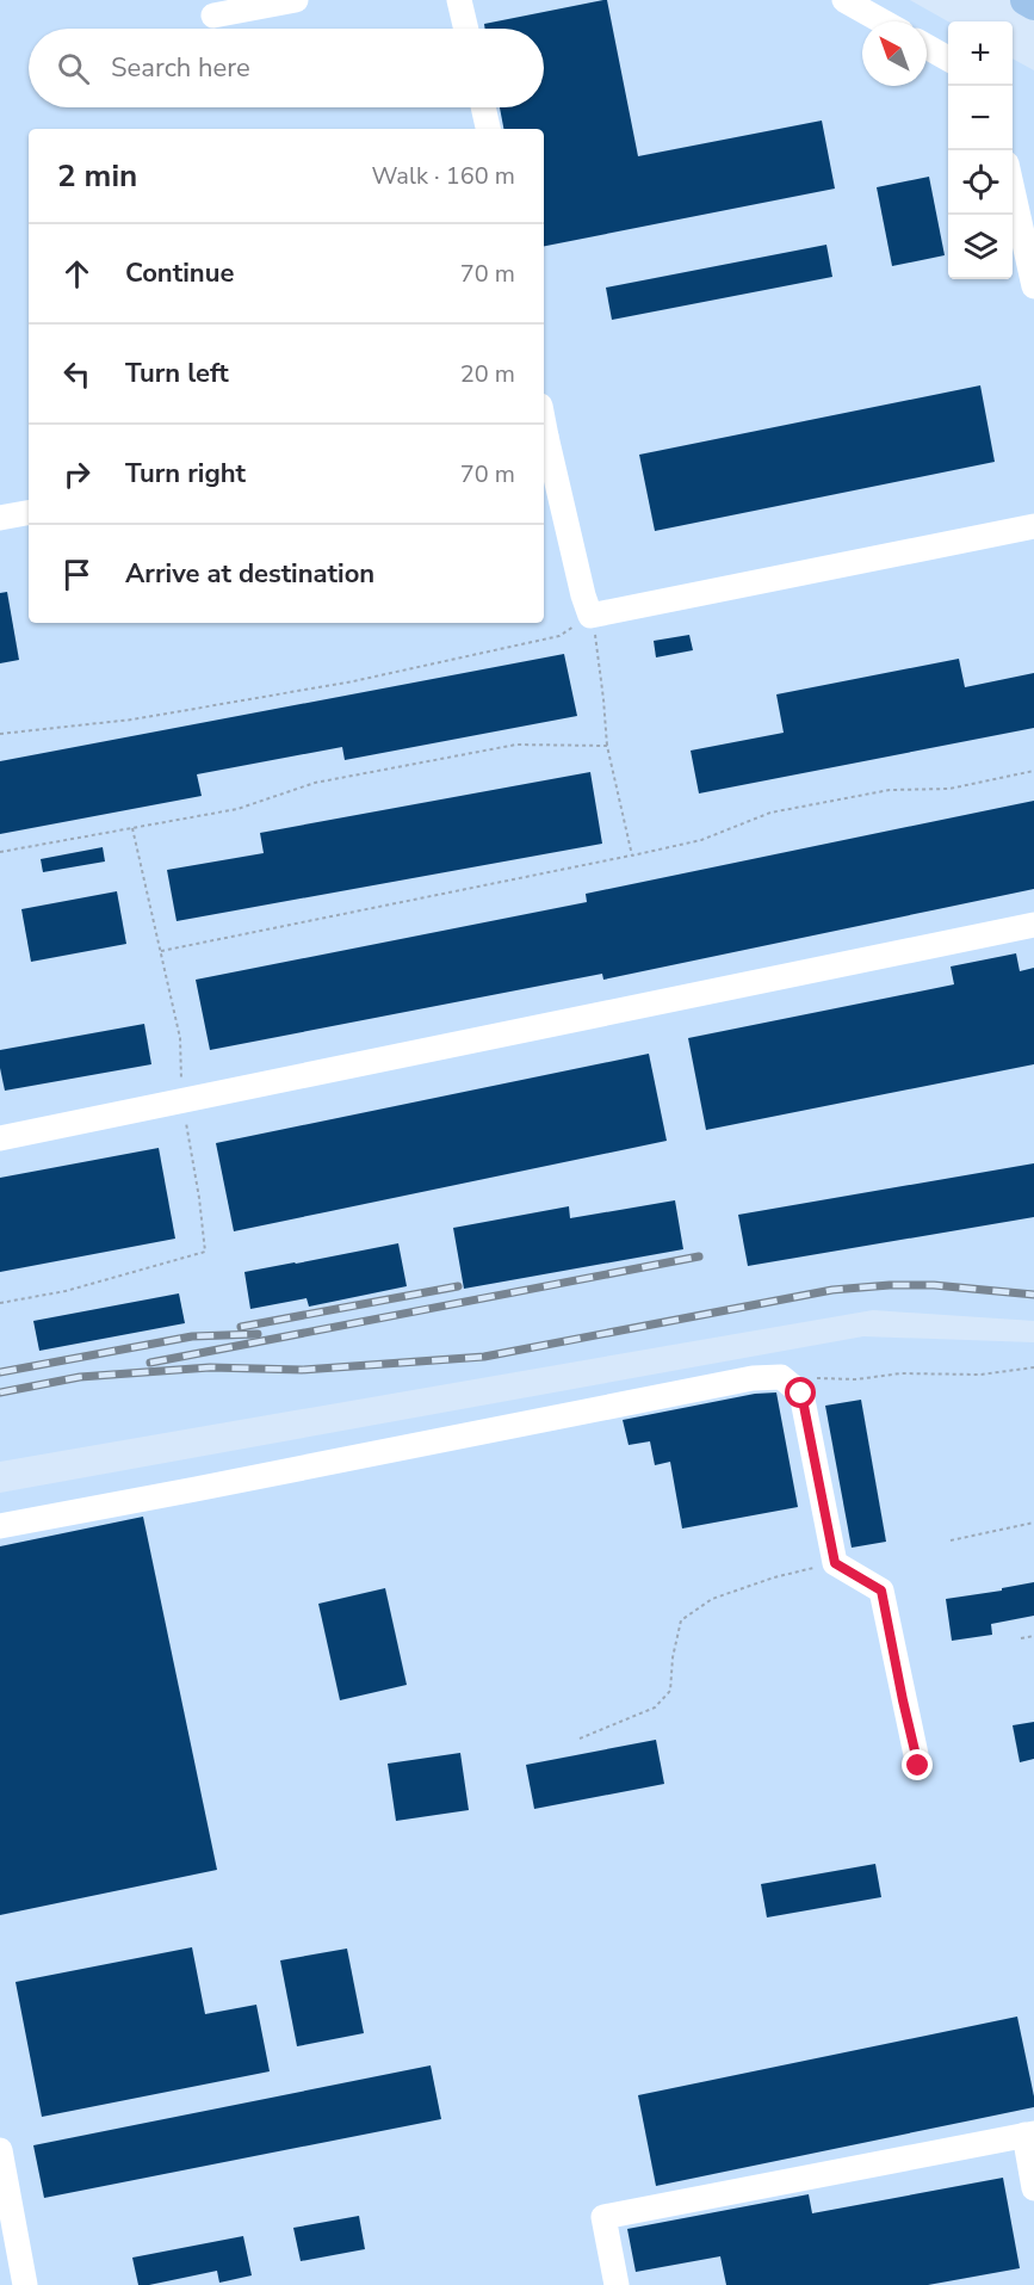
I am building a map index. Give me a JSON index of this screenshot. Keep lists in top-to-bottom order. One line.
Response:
{"north":"top left","page":{"map_buttons":["+","−"],"search":"Search here","heading":["2 min","Walk · 160 m"],"list":[["Continue","70 m"],["Turn left","20 m"],["Turn right","70 m"],"Arrive at destination"]}}
